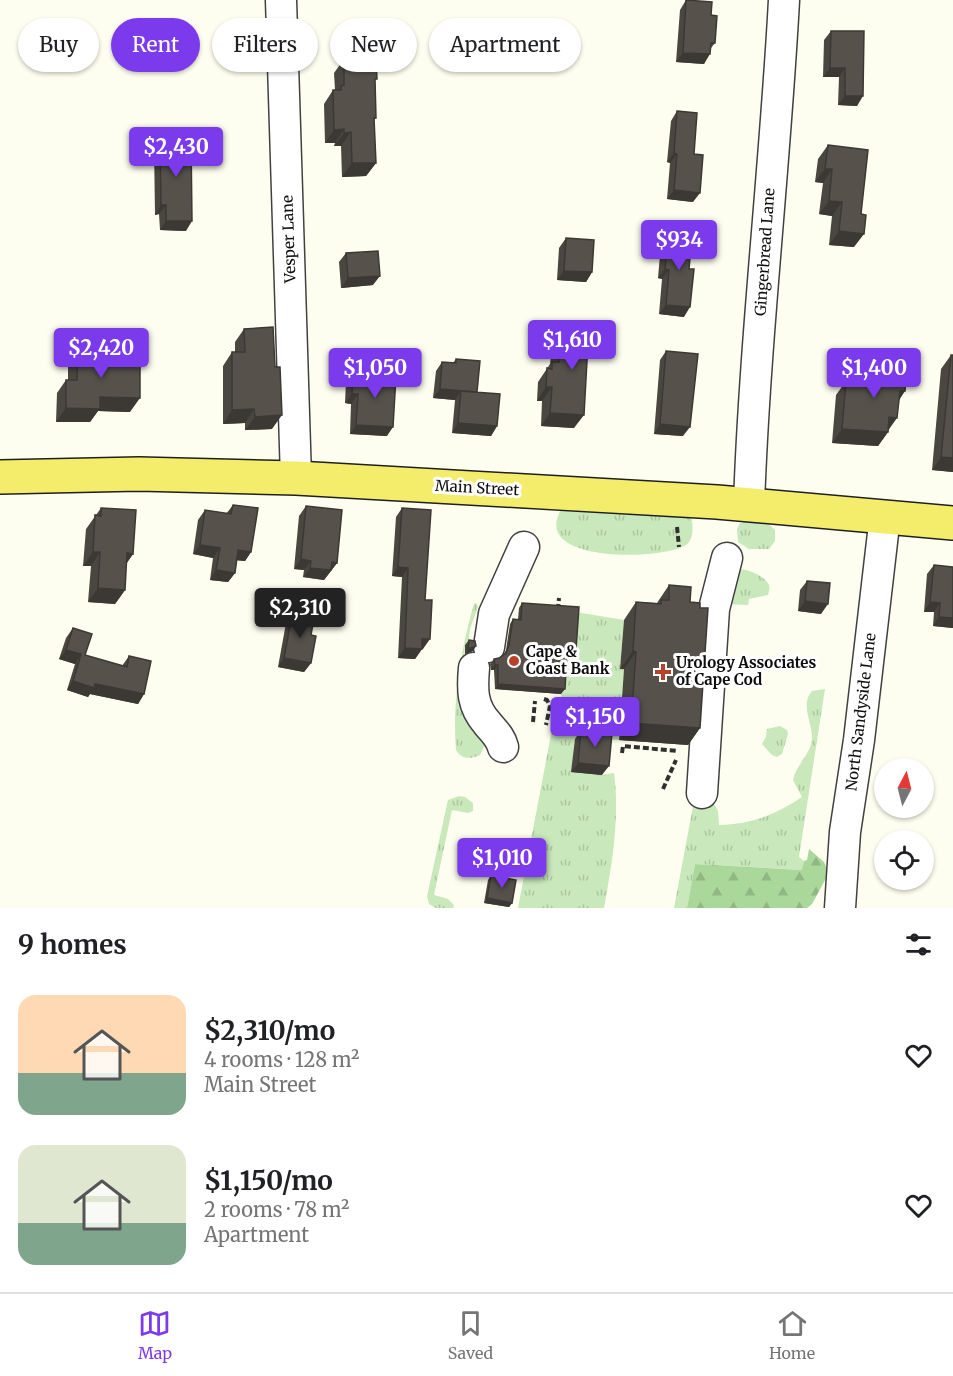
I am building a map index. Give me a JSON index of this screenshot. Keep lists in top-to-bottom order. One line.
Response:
{"streets":{"main road":["Main Street"],"street":["Vesper Lane","Gingerbread Lane","North Sandyside Lane"]},"crossings":[["Vesper Lane","Main Street"],["Gingerbread Lane","Main Street"],["Main Street","North Sandyside Lane"]],"places":{"other":["Cape & Coast Bank"],"health":["Urology Associates of Cape Cod"]},"north":"top","page":{"chip":["Buy","Rent","Filters","New","Apartment"],"price":["$2,430","$934","$1,610","$2,420","$1,050","$1,400","$2,310","$1,150","$1,010"],"heading":"9 homes","list":[{"name":"$2,310/mo","note":"4 rooms · 128 m² · Main Street"},{"name":"$1,150/mo","note":"2 rooms · 78 m² · Apartment"}],"tabs":["Map","Saved","Home"]}}
